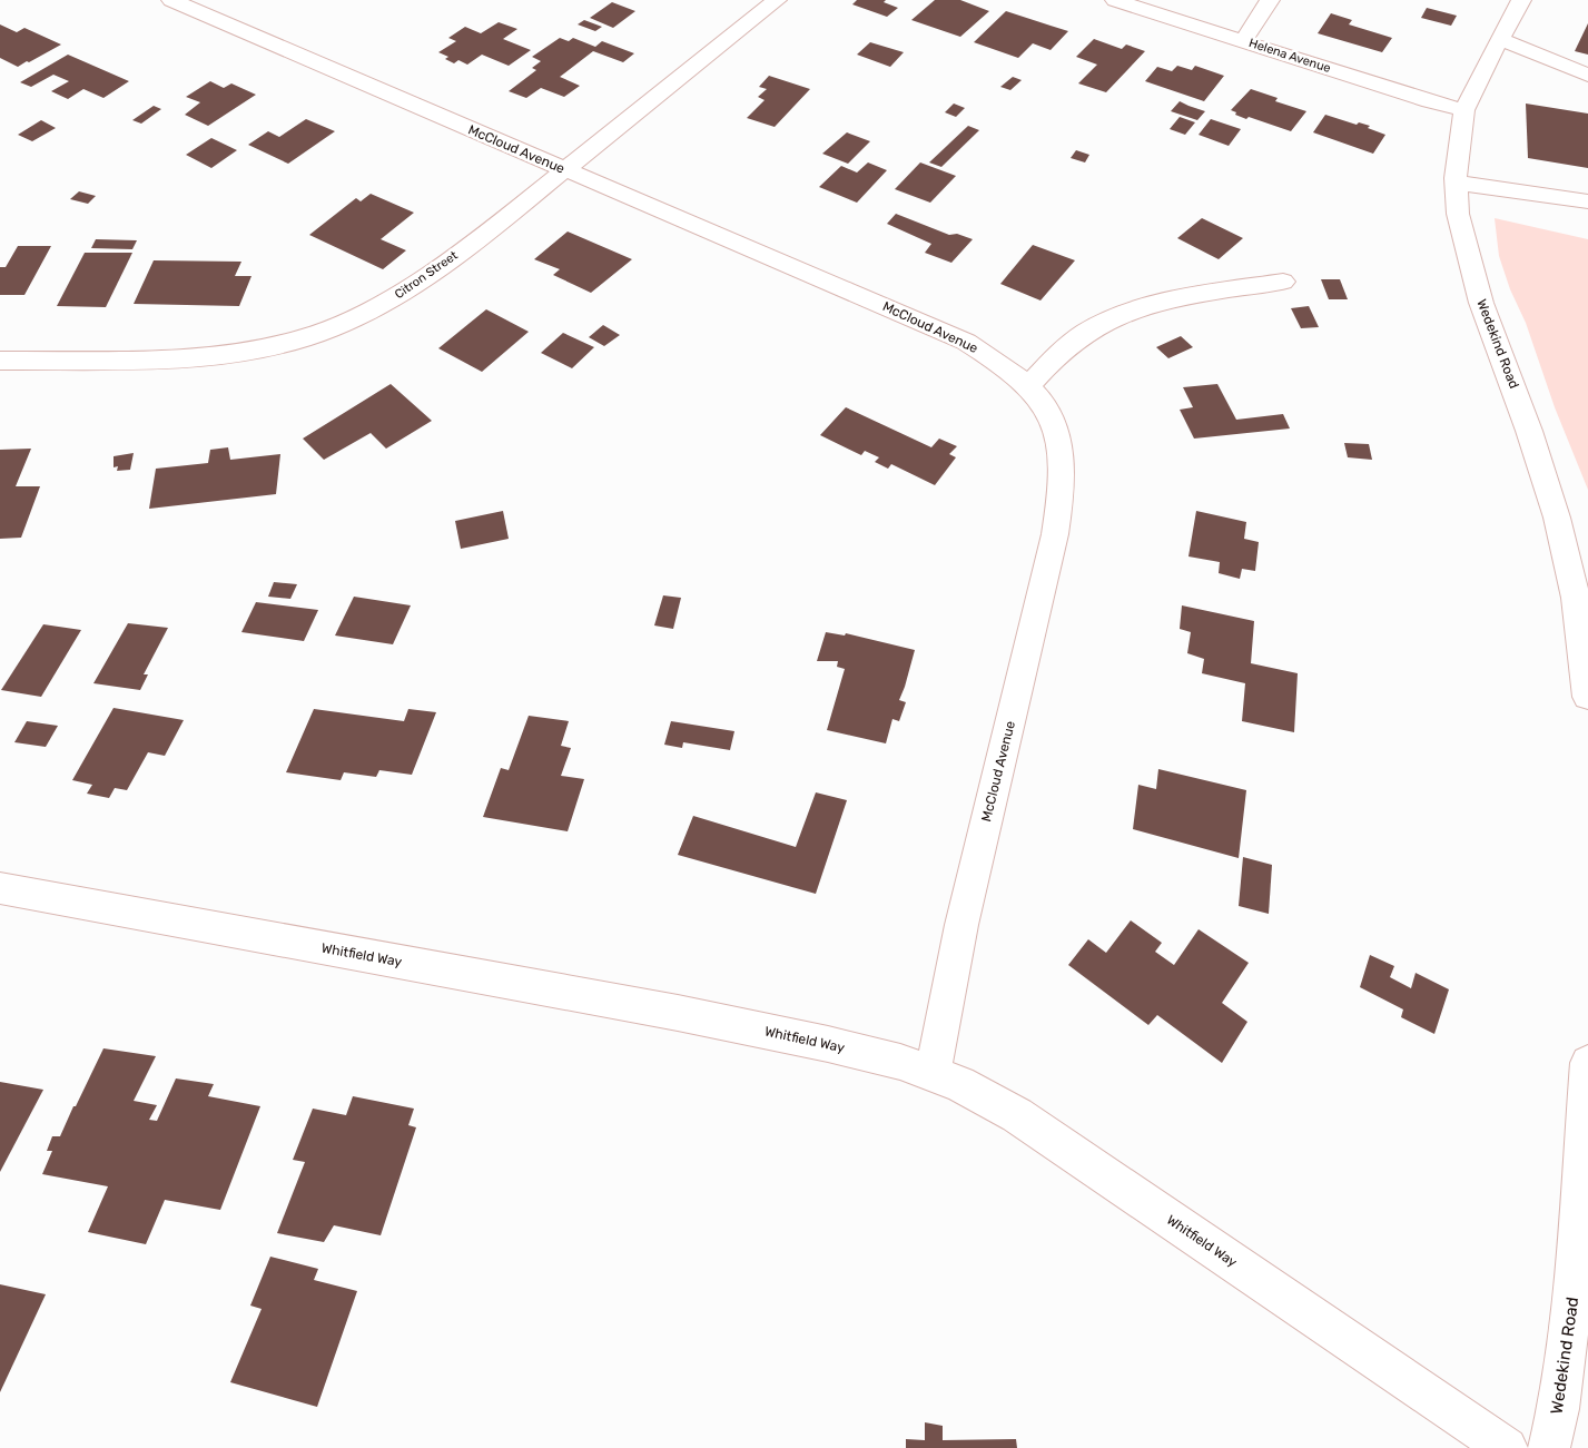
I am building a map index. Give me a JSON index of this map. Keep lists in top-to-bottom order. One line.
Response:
{"streets":{"street":["Helena Avenue","McCloud Avenue","Citron Street","Wedekind Road","Whitfield Way"]},"crossings":[["Helena Avenue","Wedekind Road"],["McCloud Avenue","Citron Street"],["McCloud Avenue","Whitfield Way"]]}
